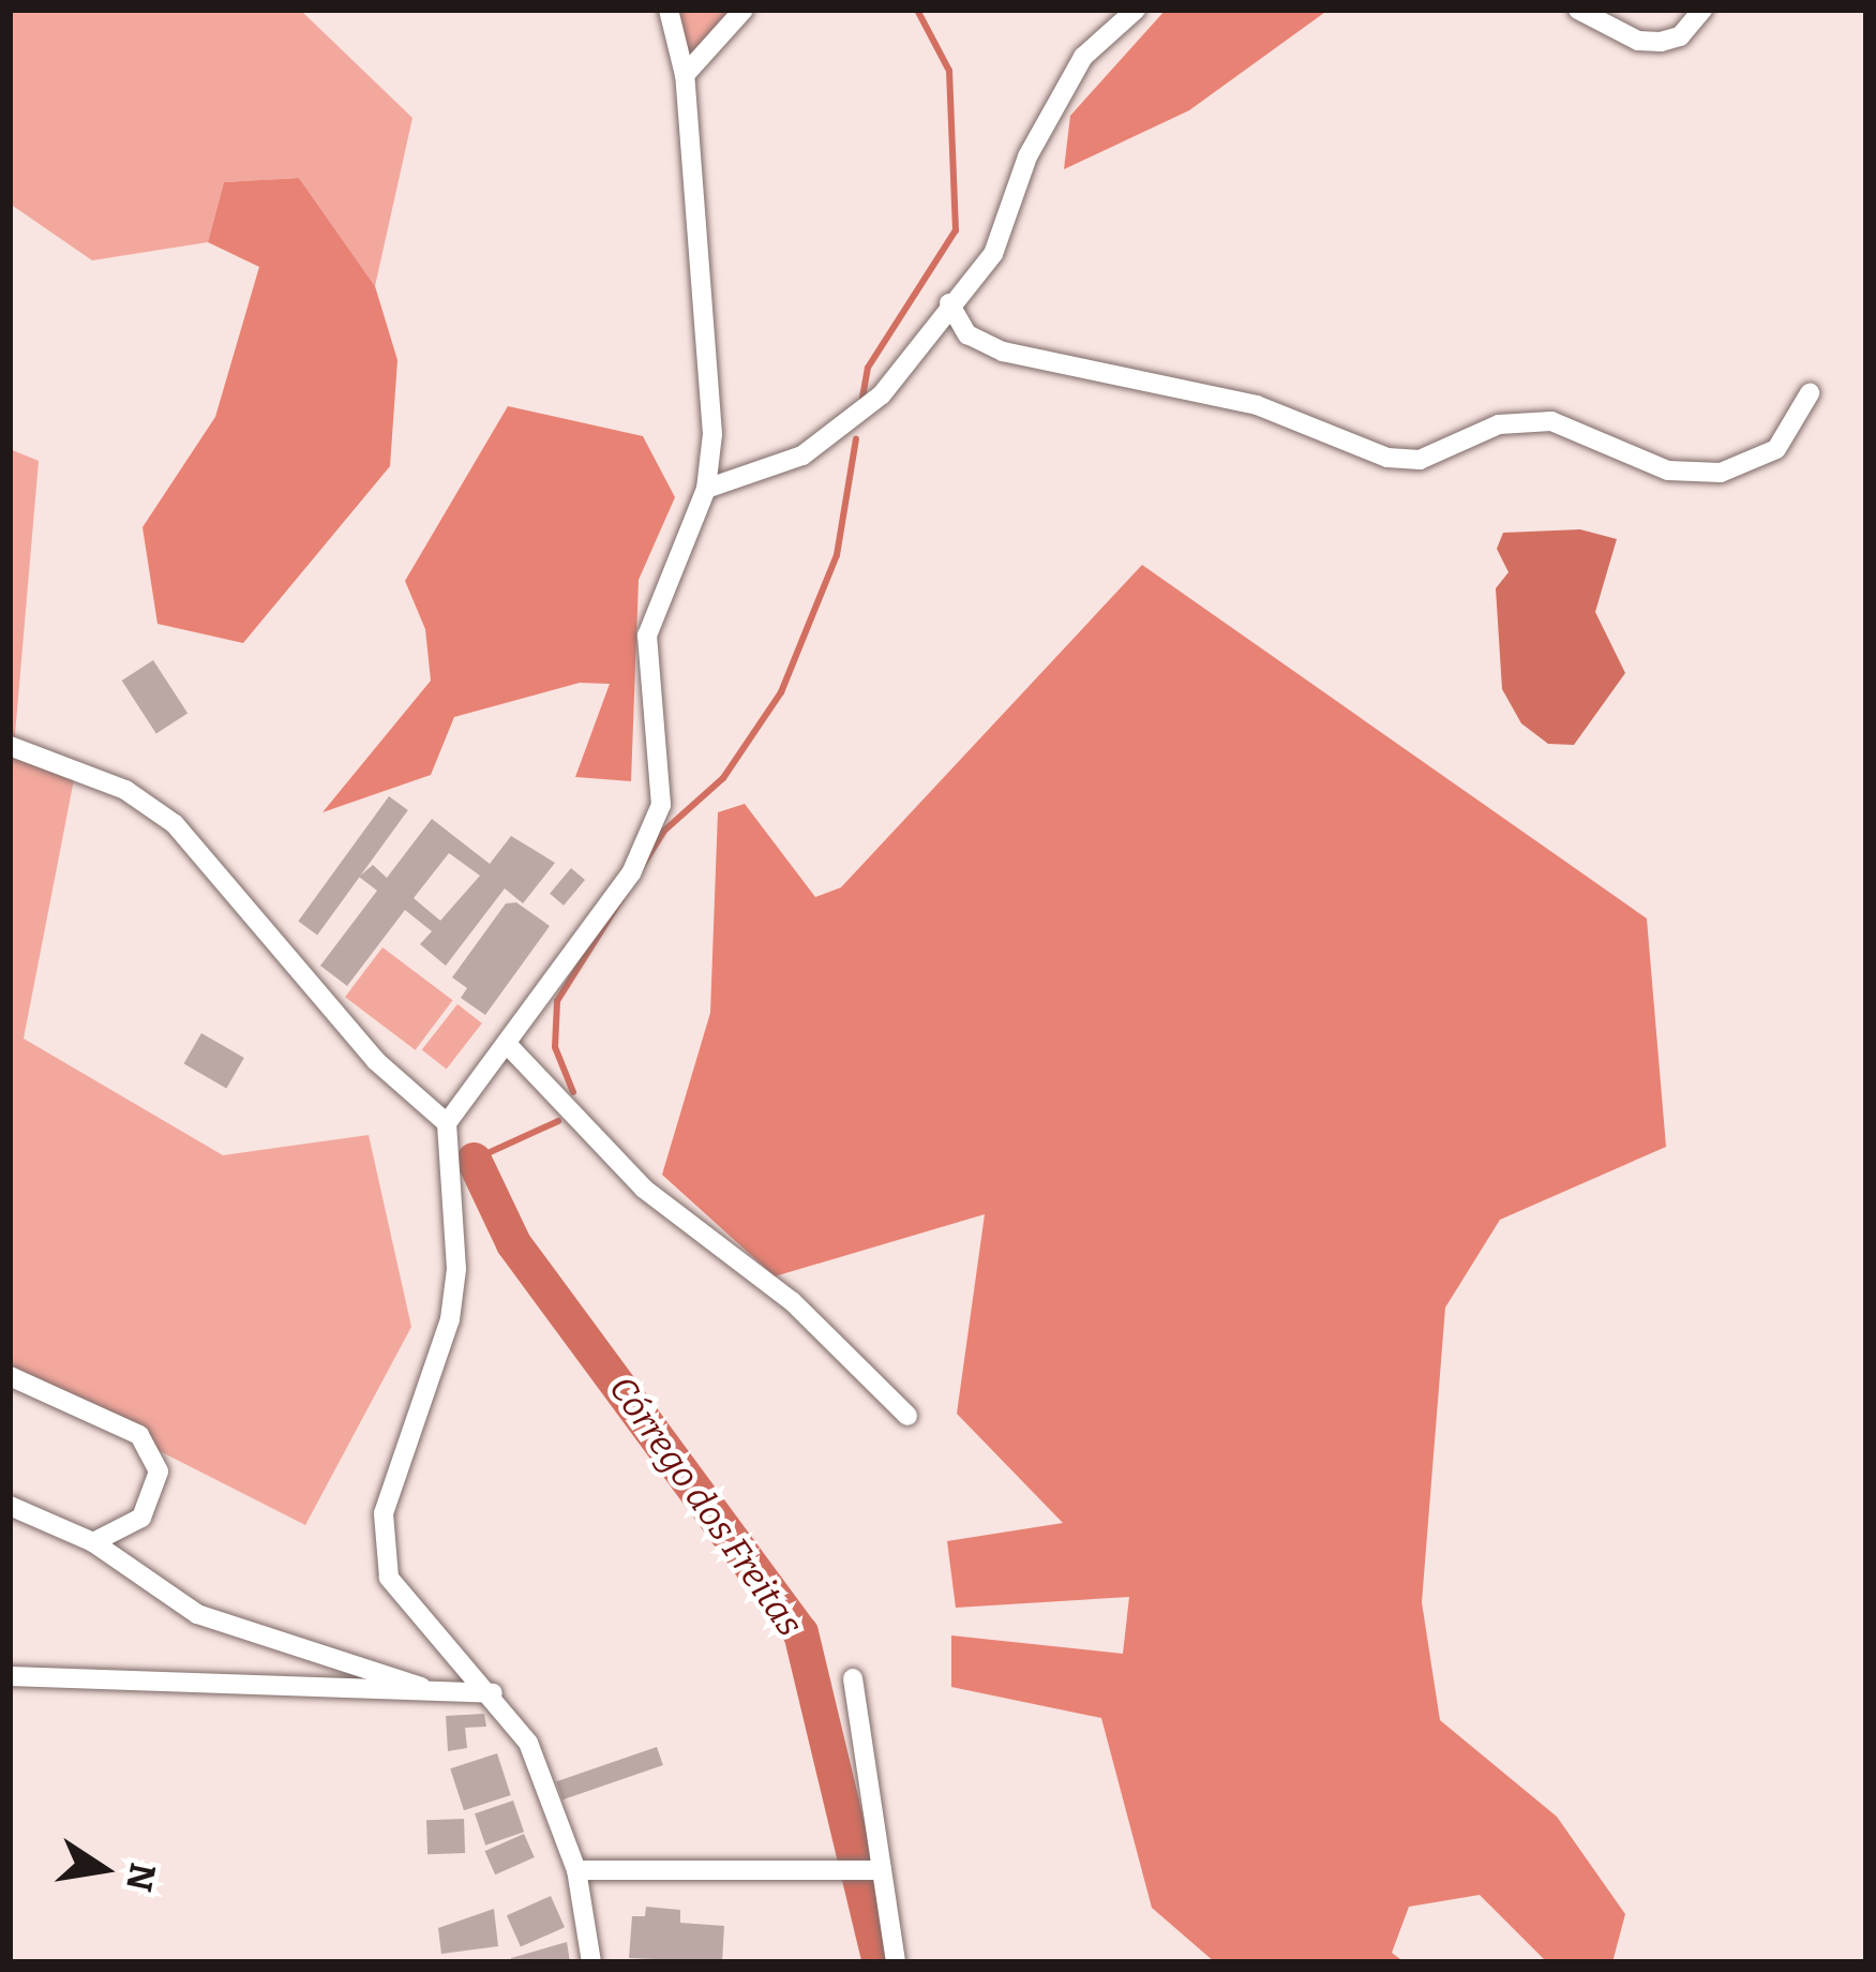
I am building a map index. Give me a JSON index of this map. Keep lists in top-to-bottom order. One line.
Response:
{"water":["Córrego dos Freitas"],"north":"right"}
